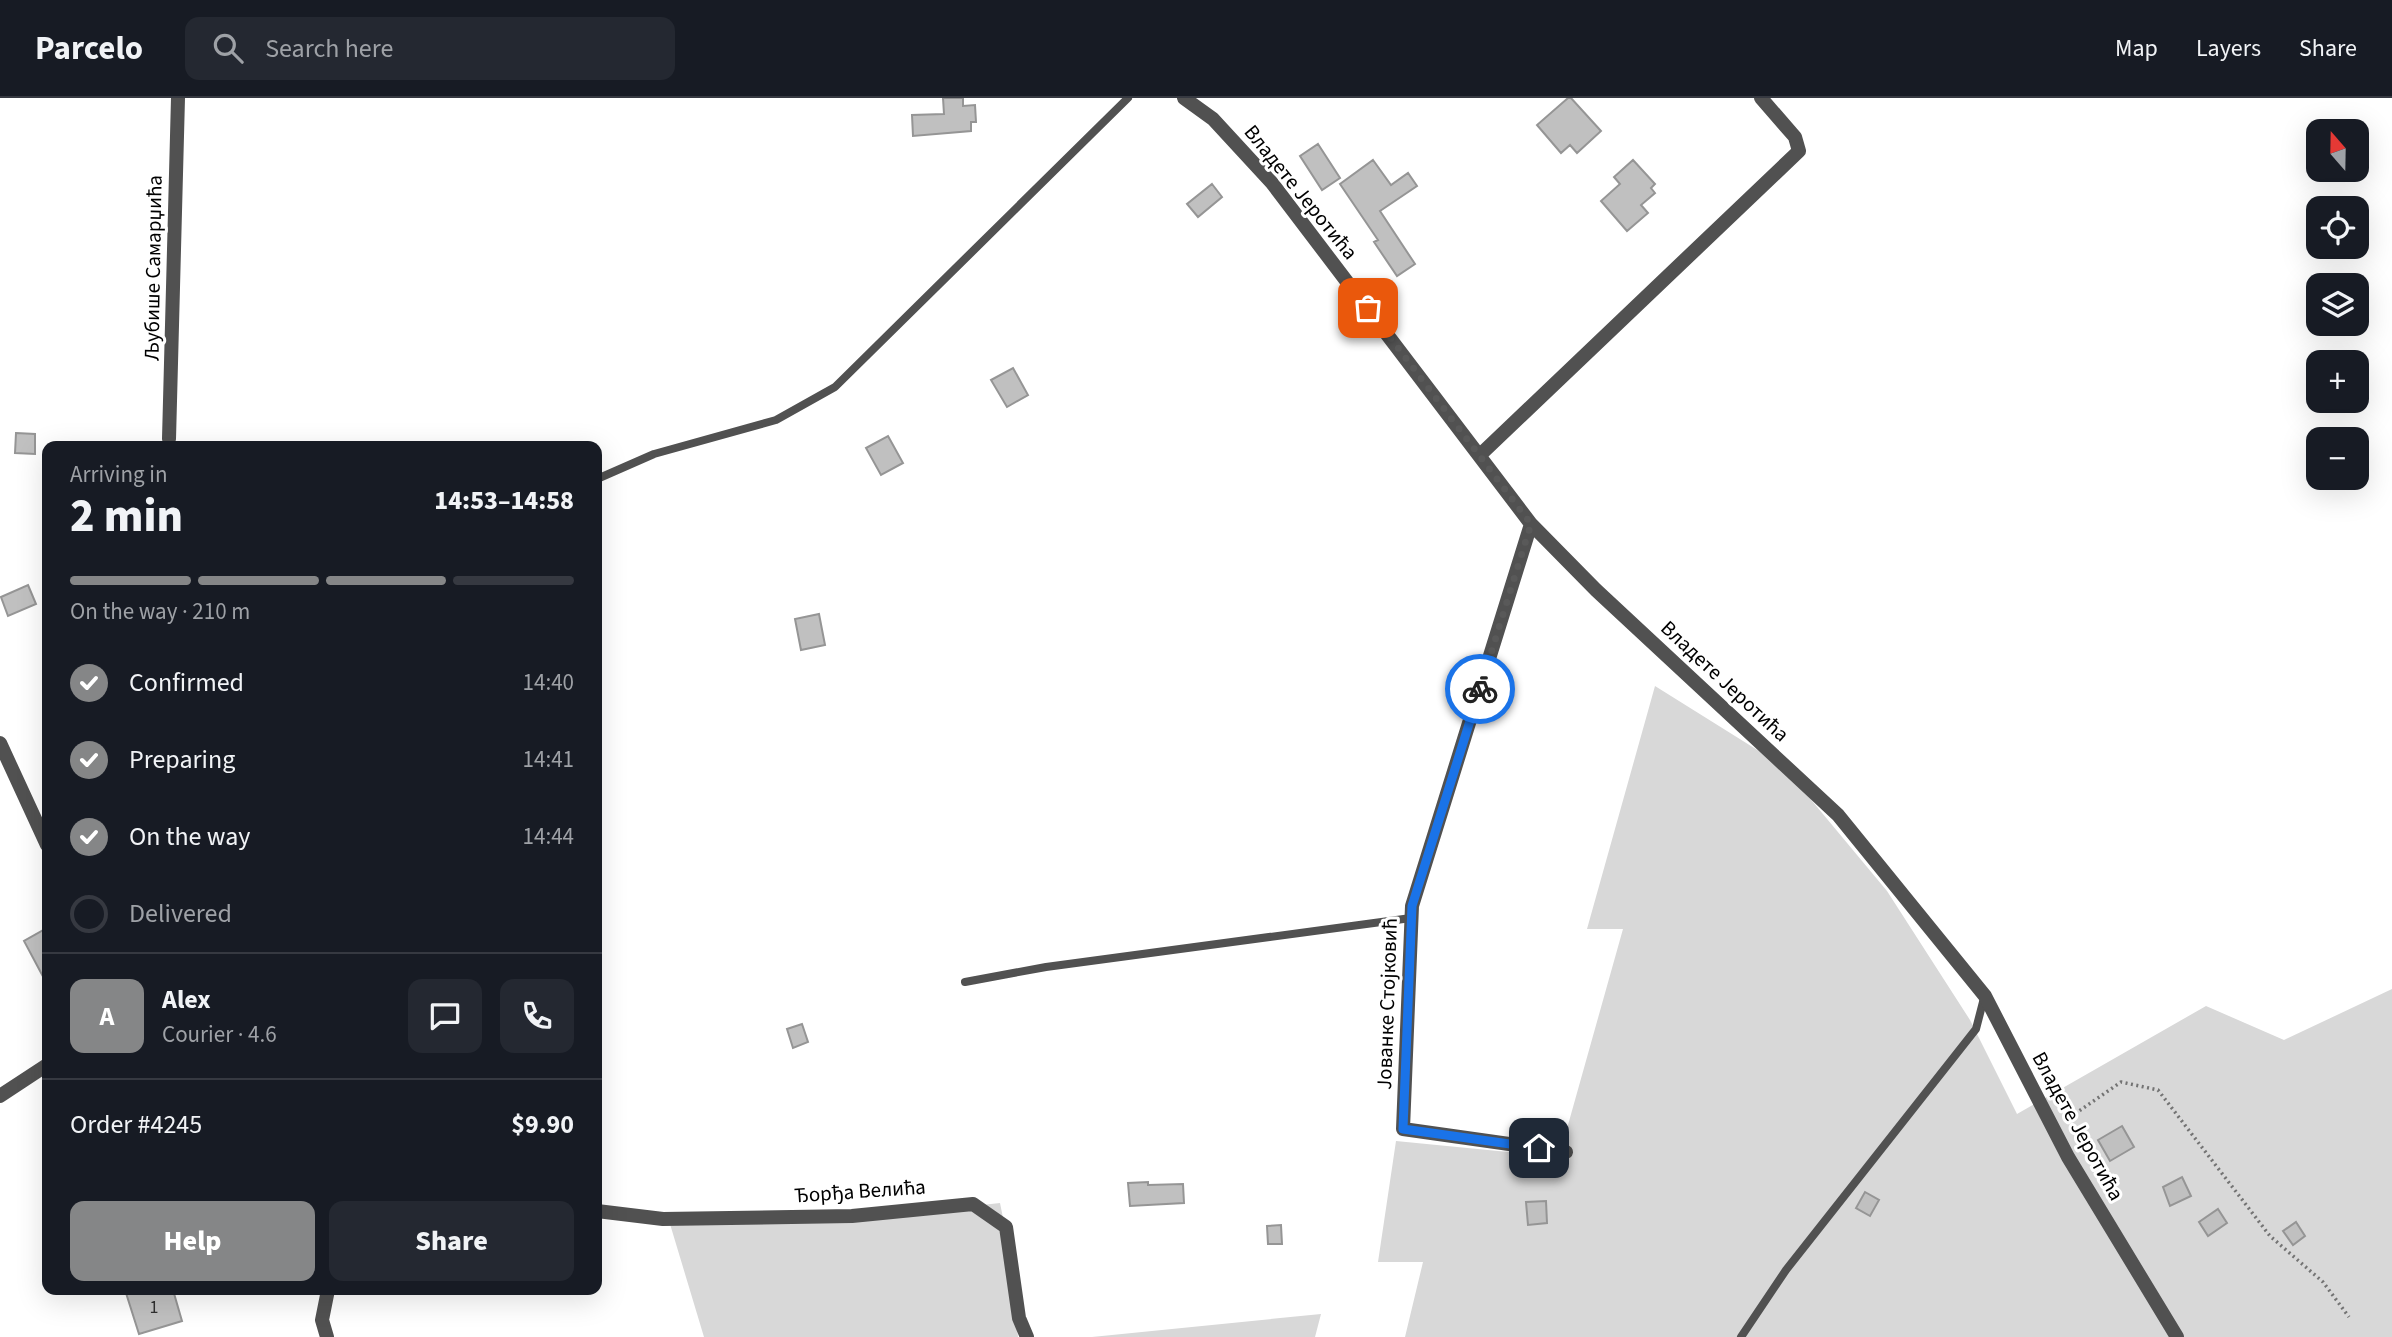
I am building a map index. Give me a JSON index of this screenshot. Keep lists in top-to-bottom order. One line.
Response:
{"streets":{"street":["Владете Јеротића","Љубише Самарџића","Јованке Стојковић","Ђорђа Велића"]},"crossings":[["Владете Јеротића","Јованке Стојковић"]],"house_numbers":["1"],"north":"top","page":{"header":"Parcelo","search":"Search here","nav":["Map","Layers","Share"],"map_buttons":["+","−"],"heading":["2 min","Arriving in","14:53–14:58"],"panel":["Alex","Courier · 4.6","Order #4245","$9.90"],"bar":"On the way · 210 m","list":[["Confirmed","14:40"],["Preparing","14:41"],["On the way","14:44"],"Delivered"],"round":"A","buttons":["Help","Share"]}}
